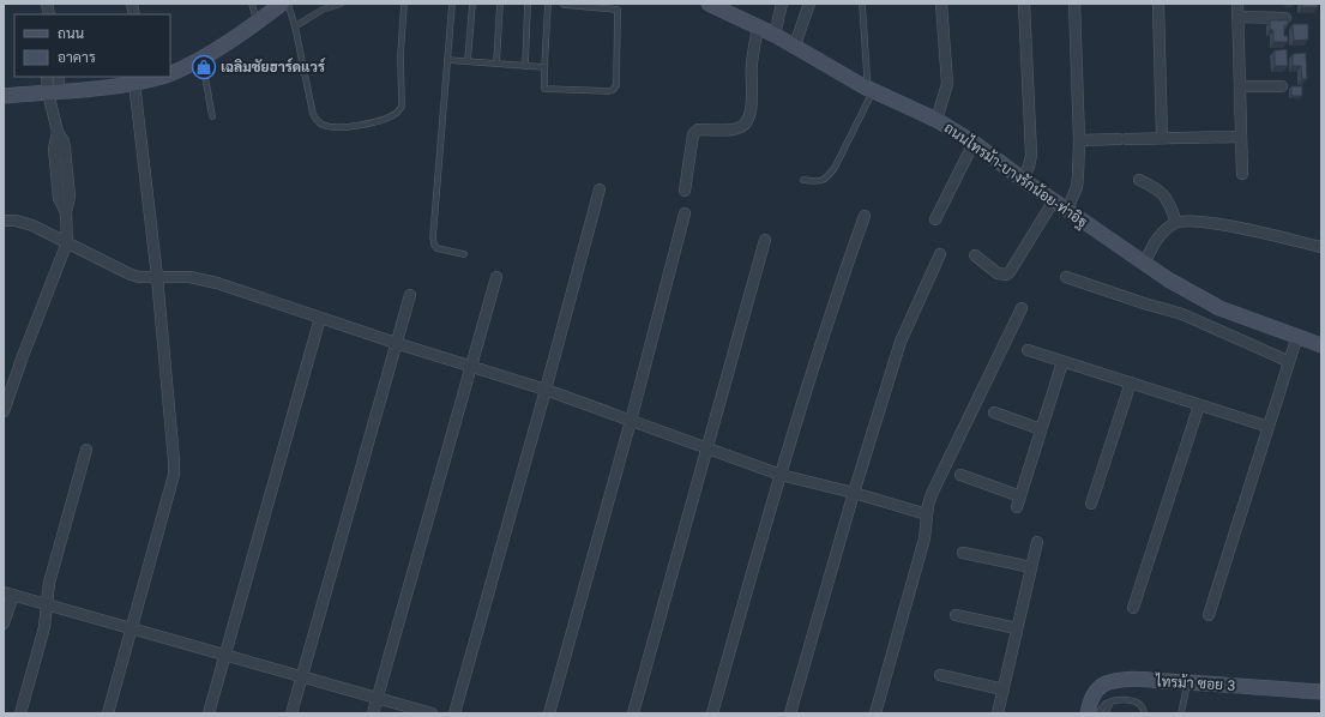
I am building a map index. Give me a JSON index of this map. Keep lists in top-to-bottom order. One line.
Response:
{"streets":{"street":["ถนนไทรม้า-บางรักน้อย-ท่าอิฐ","ไทรม้า ซอย 3"]},"places":{"shop":["เฉลิมชัยฮาร์ดแวร์"]},"legend":["ถนน","อาคาร"]}
